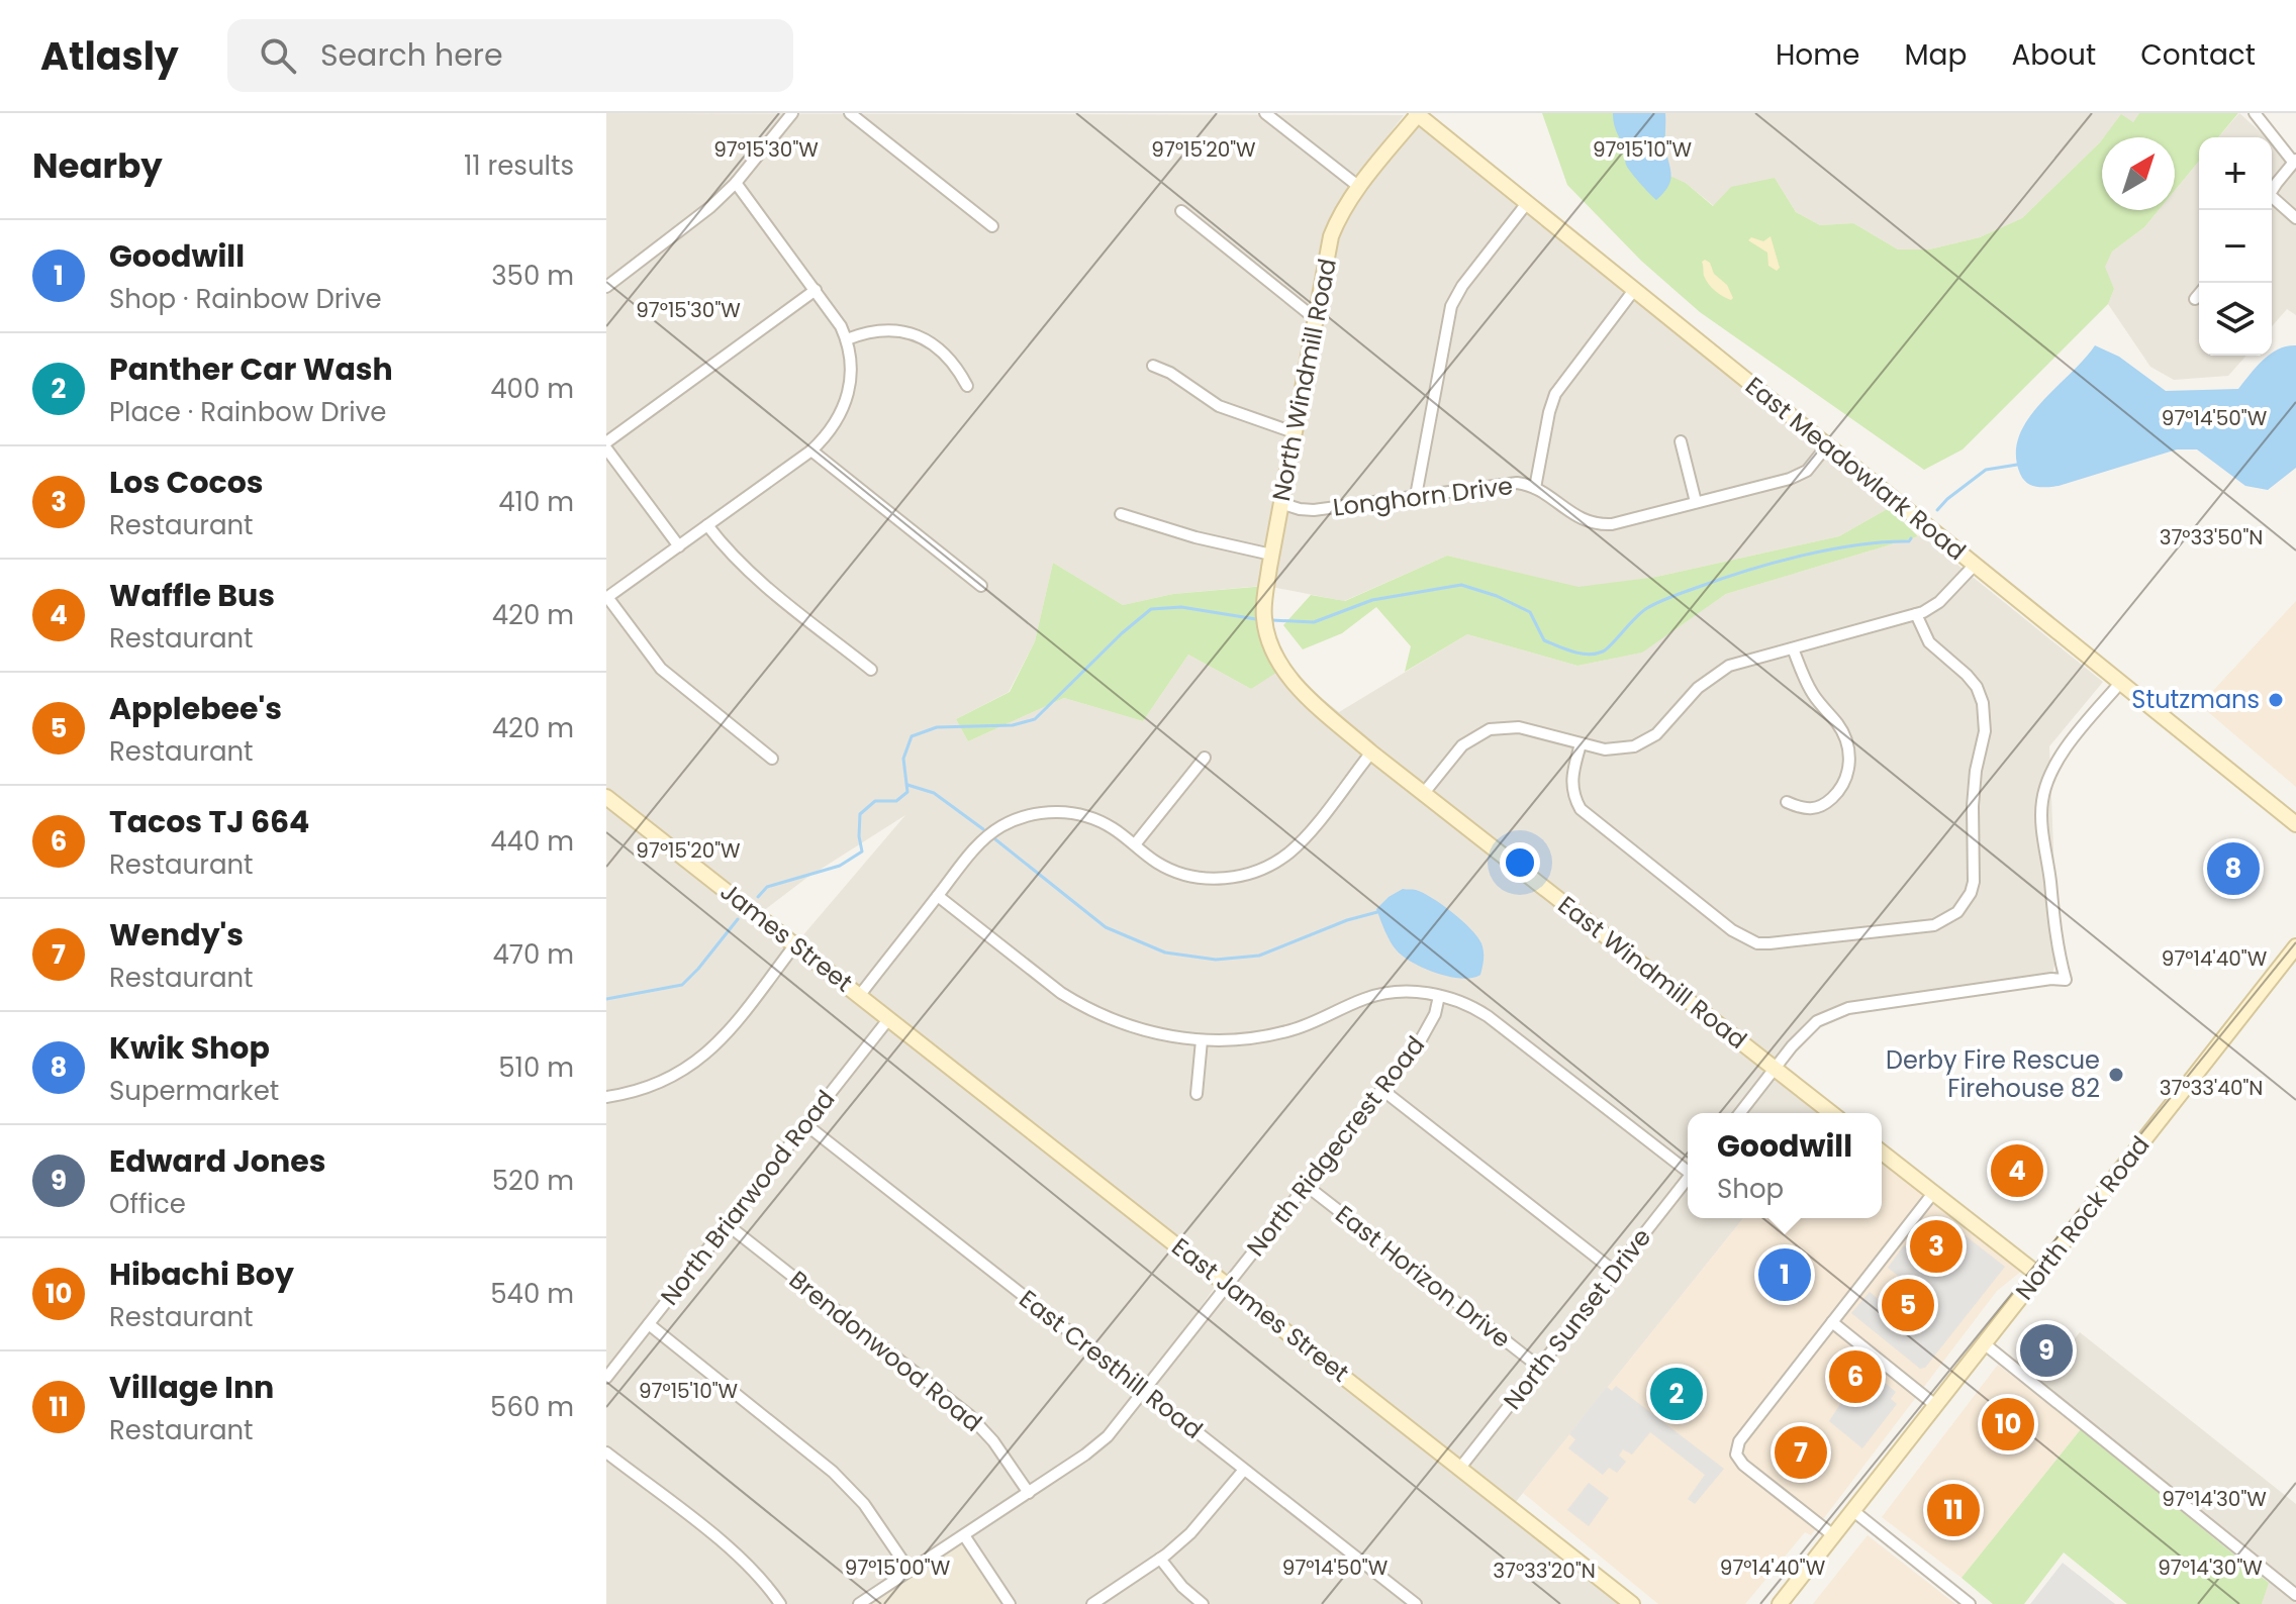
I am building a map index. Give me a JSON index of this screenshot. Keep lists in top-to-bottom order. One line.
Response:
{"streets":{"street":["North Windmill Road","East Meadowlark Road","Longhorn Drive","James Street","East Windmill Road","North Ridgecrest Road","North Briarwood Road","North Rock Road","East Horizon Drive","East James Street","North Sunset Drive","Brendonwood Road","East Cresthill Road"]},"crossings":[["North Windmill Road","East Meadowlark Road"],["North Windmill Road","Longhorn Drive"],["North Windmill Road","East Windmill Road"],["East Meadowlark Road","Longhorn Drive"],["James Street","North Briarwood Road"],["James Street","East James Street"],["North Ridgecrest Road","East Horizon Drive"],["North Ridgecrest Road","East James Street"],["North Ridgecrest Road","Brendonwood Road"],["North Ridgecrest Road","East Cresthill Road"],["North Briarwood Road","East James Street"],["North Briarwood Road","Brendonwood Road"],["North Briarwood Road","East Cresthill Road"],["East Horizon Drive","North Sunset Drive"],["East James Street","North Sunset Drive"]],"places":["Stutzmans","Derby Fire Rescue Firehouse 82"],"north":"top right","page":{"header":"Atlasly","search":"Search here","nav":["Home","Map","About","Contact"],"heading":["Nearby","11 results"],"map_buttons":["+","−"],"list":[{"mark":"1","name":"Goodwill","note":"Shop · Rainbow Drive","value":"350 m"},{"mark":"2","name":"Panther Car Wash","note":"Place · Rainbow Drive","value":"400 m"},{"mark":"3","name":"Los Cocos","note":"Restaurant","value":"410 m"},{"mark":"4","name":"Waffle Bus","note":"Restaurant","value":"420 m"},{"mark":"5","name":"Applebee's","note":"Restaurant","value":"420 m"},{"mark":"6","name":"Tacos TJ 664","note":"Restaurant","value":"440 m"},{"mark":"7","name":"Wendy's","note":"Restaurant","value":"470 m"},{"mark":"8","name":"Kwik Shop","note":"Supermarket","value":"510 m"},{"mark":"9","name":"Edward Jones","note":"Office","value":"520 m"},{"mark":"10","name":"Hibachi Boy","note":"Restaurant","value":"540 m"},{"mark":"11","name":"Village Inn","note":"Restaurant","value":"560 m"}],"pins":["8","4","3","1","5","9","6","2","10","7","11"],"popup":["Goodwill","Shop"]},"coordinates":["97°15'30\"W","97°15'20\"W","97°15'10\"W","97°14'50\"W","37°33'50\"N","97°14'40\"W","37°33'40\"N","97°14'30\"W","97°15'00\"W","37°33'20\"N"]}
